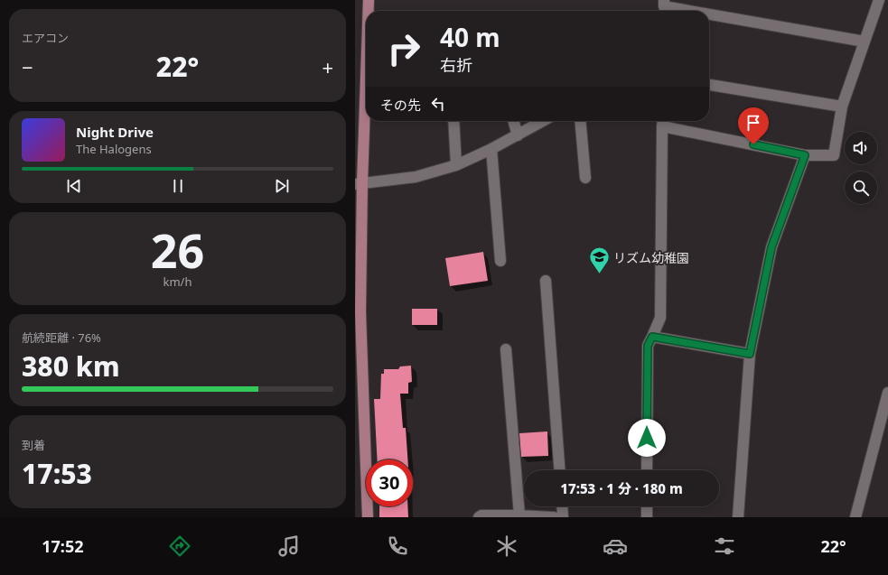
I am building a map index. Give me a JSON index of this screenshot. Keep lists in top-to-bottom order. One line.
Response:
{"places":{"school or university":["リズム幼稚園"]},"page":{"tile":["エアコン",["26","km/h"],["航続距離 · 76%","380 km"],["到着","17:53"]],"turn":["40 m","右折"],"heat":["−","22°","+"],"then":"その先","song":["Night Drive","The Halogens"],"limit":"30","trip":"17:53 · 1 分 · 180 m","tabs":["17:52","22°"]}}
